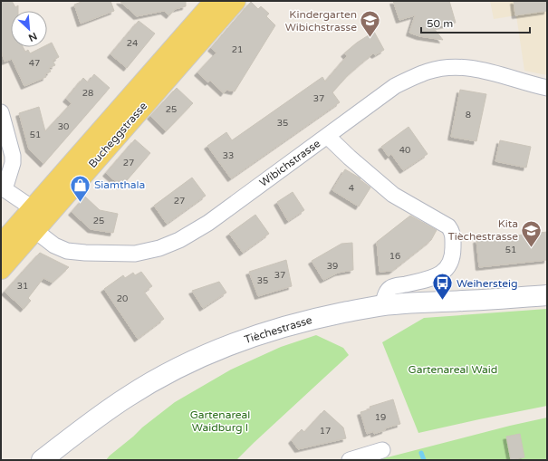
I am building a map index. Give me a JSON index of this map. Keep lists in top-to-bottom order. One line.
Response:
{"streets":{"main road":["Bucheggstrasse"],"street":["Wibichstrasse","Tièchestrasse"]},"crossings":[["Bucheggstrasse","Wibichstrasse"]],"parks":["Gartenareal Waid","Gartenareal Waidburg I"],"places":{"school or university":["Kindergarten Wibichstrasse","Kita Tièchestrasse"],"shop":["Siamthala"],"bus stop":["Weihersteig"]},"house_numbers":["24","21","47","28","37","25","8","35","30","51","40","33","27","4","27","25","51","16","39","37","35","31","20","19","17"],"scale_bar":"50 m","north":"bottom right"}
